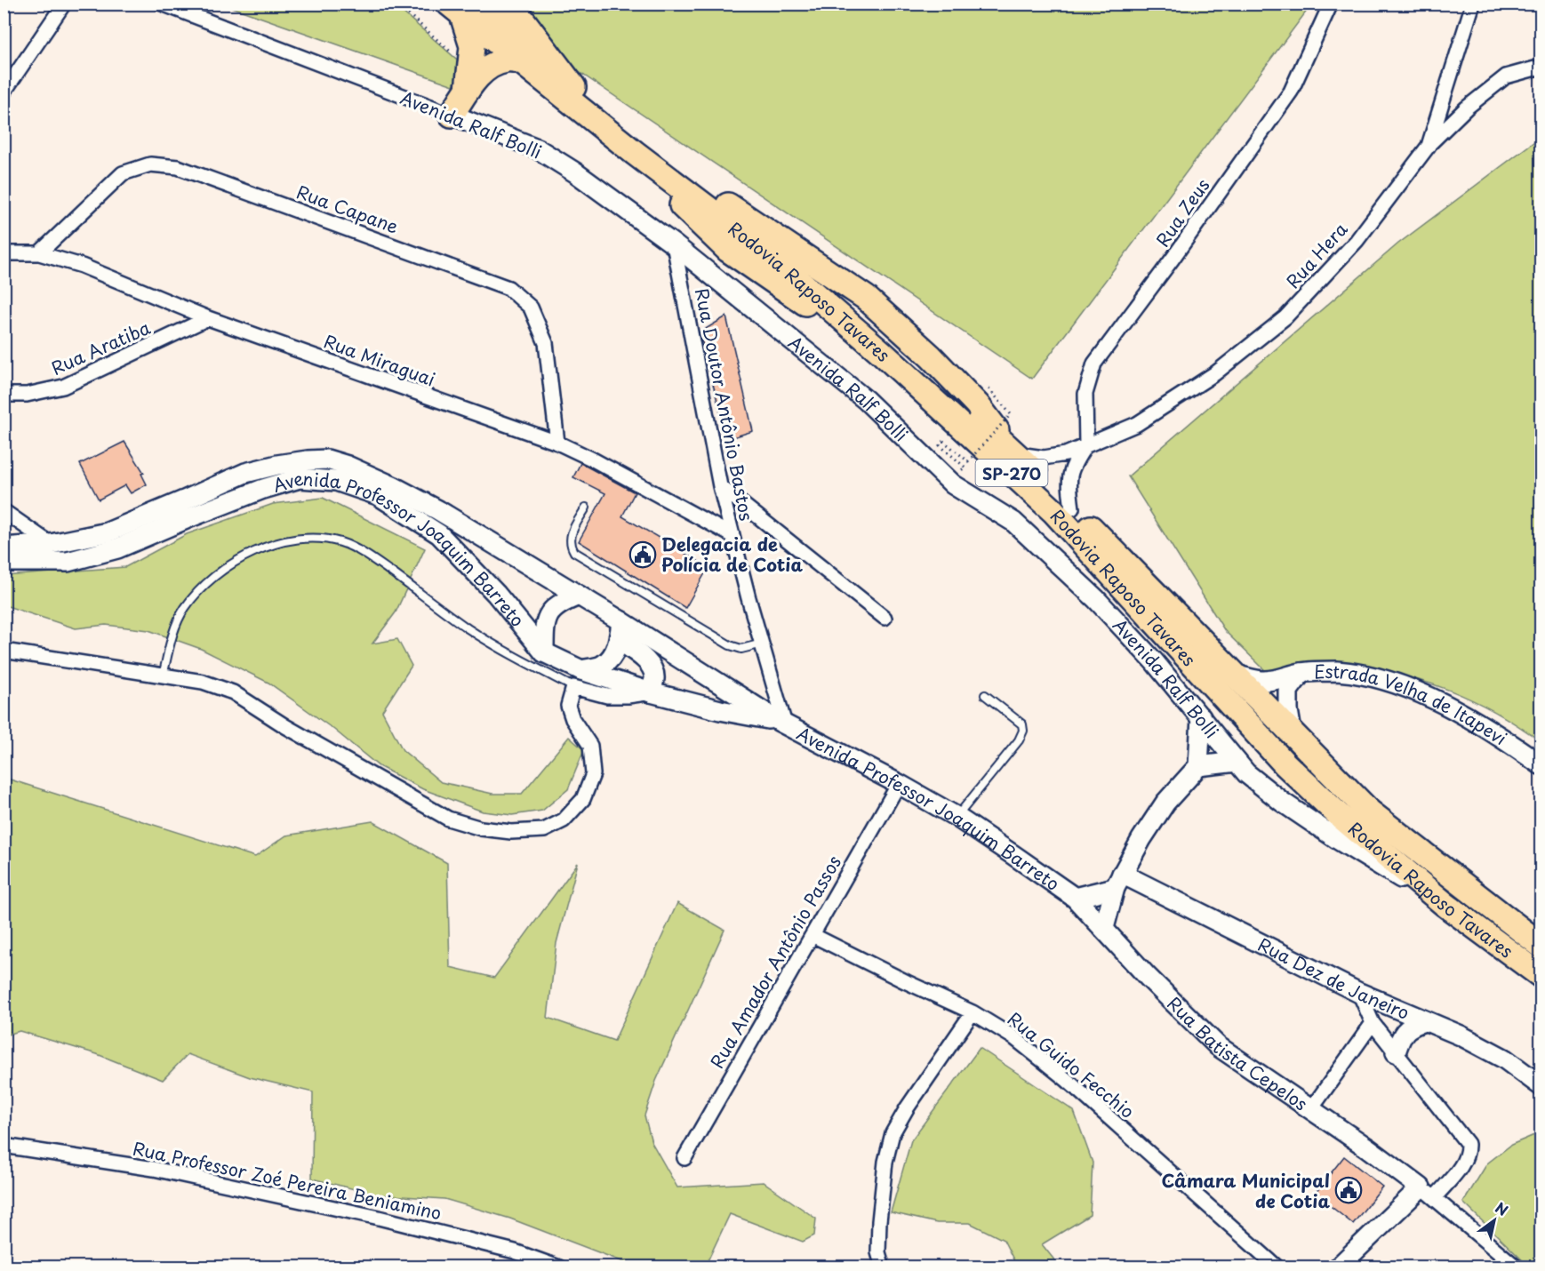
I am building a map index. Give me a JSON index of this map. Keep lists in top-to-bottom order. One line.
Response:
{"streets":{"highway":["Rodovia Raposo Tavares","SP-270"],"main road":["Avenida Ralf Bolli","Avenida Professor Joaquim Barreto","Estrada Velha de Itapevi","Rua Dez de Janeiro","Rua Batista Cepelos"],"street":["Rua Capane","Rua Zeus","Rua Hera","Rua Aratiba","Rua Miraguai","Rua Doutor Antônio Bastos","Rua Amador Antônio Passos","Rua Guido Fecchio","Rua Professor Zoé Pereira Beniamino"]},"crossings":[["Avenida Ralf Bolli","Rodovia Raposo Tavares"],["Avenida Ralf Bolli","Rua Doutor Antônio Bastos"],["Rua Capane","Rua Miraguai"],["Rua Zeus","Rua Hera"],["Rua Hera","Rodovia Raposo Tavares"],["Rodovia Raposo Tavares","Estrada Velha de Itapevi"],["Rua Aratiba","Rua Miraguai"],["Rua Miraguai","Rua Doutor Antônio Bastos"],["Rua Doutor Antônio Bastos","Avenida Professor Joaquim Barreto"],["Avenida Professor Joaquim Barreto","Rua Amador Antônio Passos"],["Avenida Professor Joaquim Barreto","Rua Batista Cepelos"],["Rua Amador Antônio Passos","Rua Guido Fecchio"]],"places":{"public building":["Delegacia de Polícia de Cotia","Câmara Municipal de Cotia"]},"north":"top right"}
